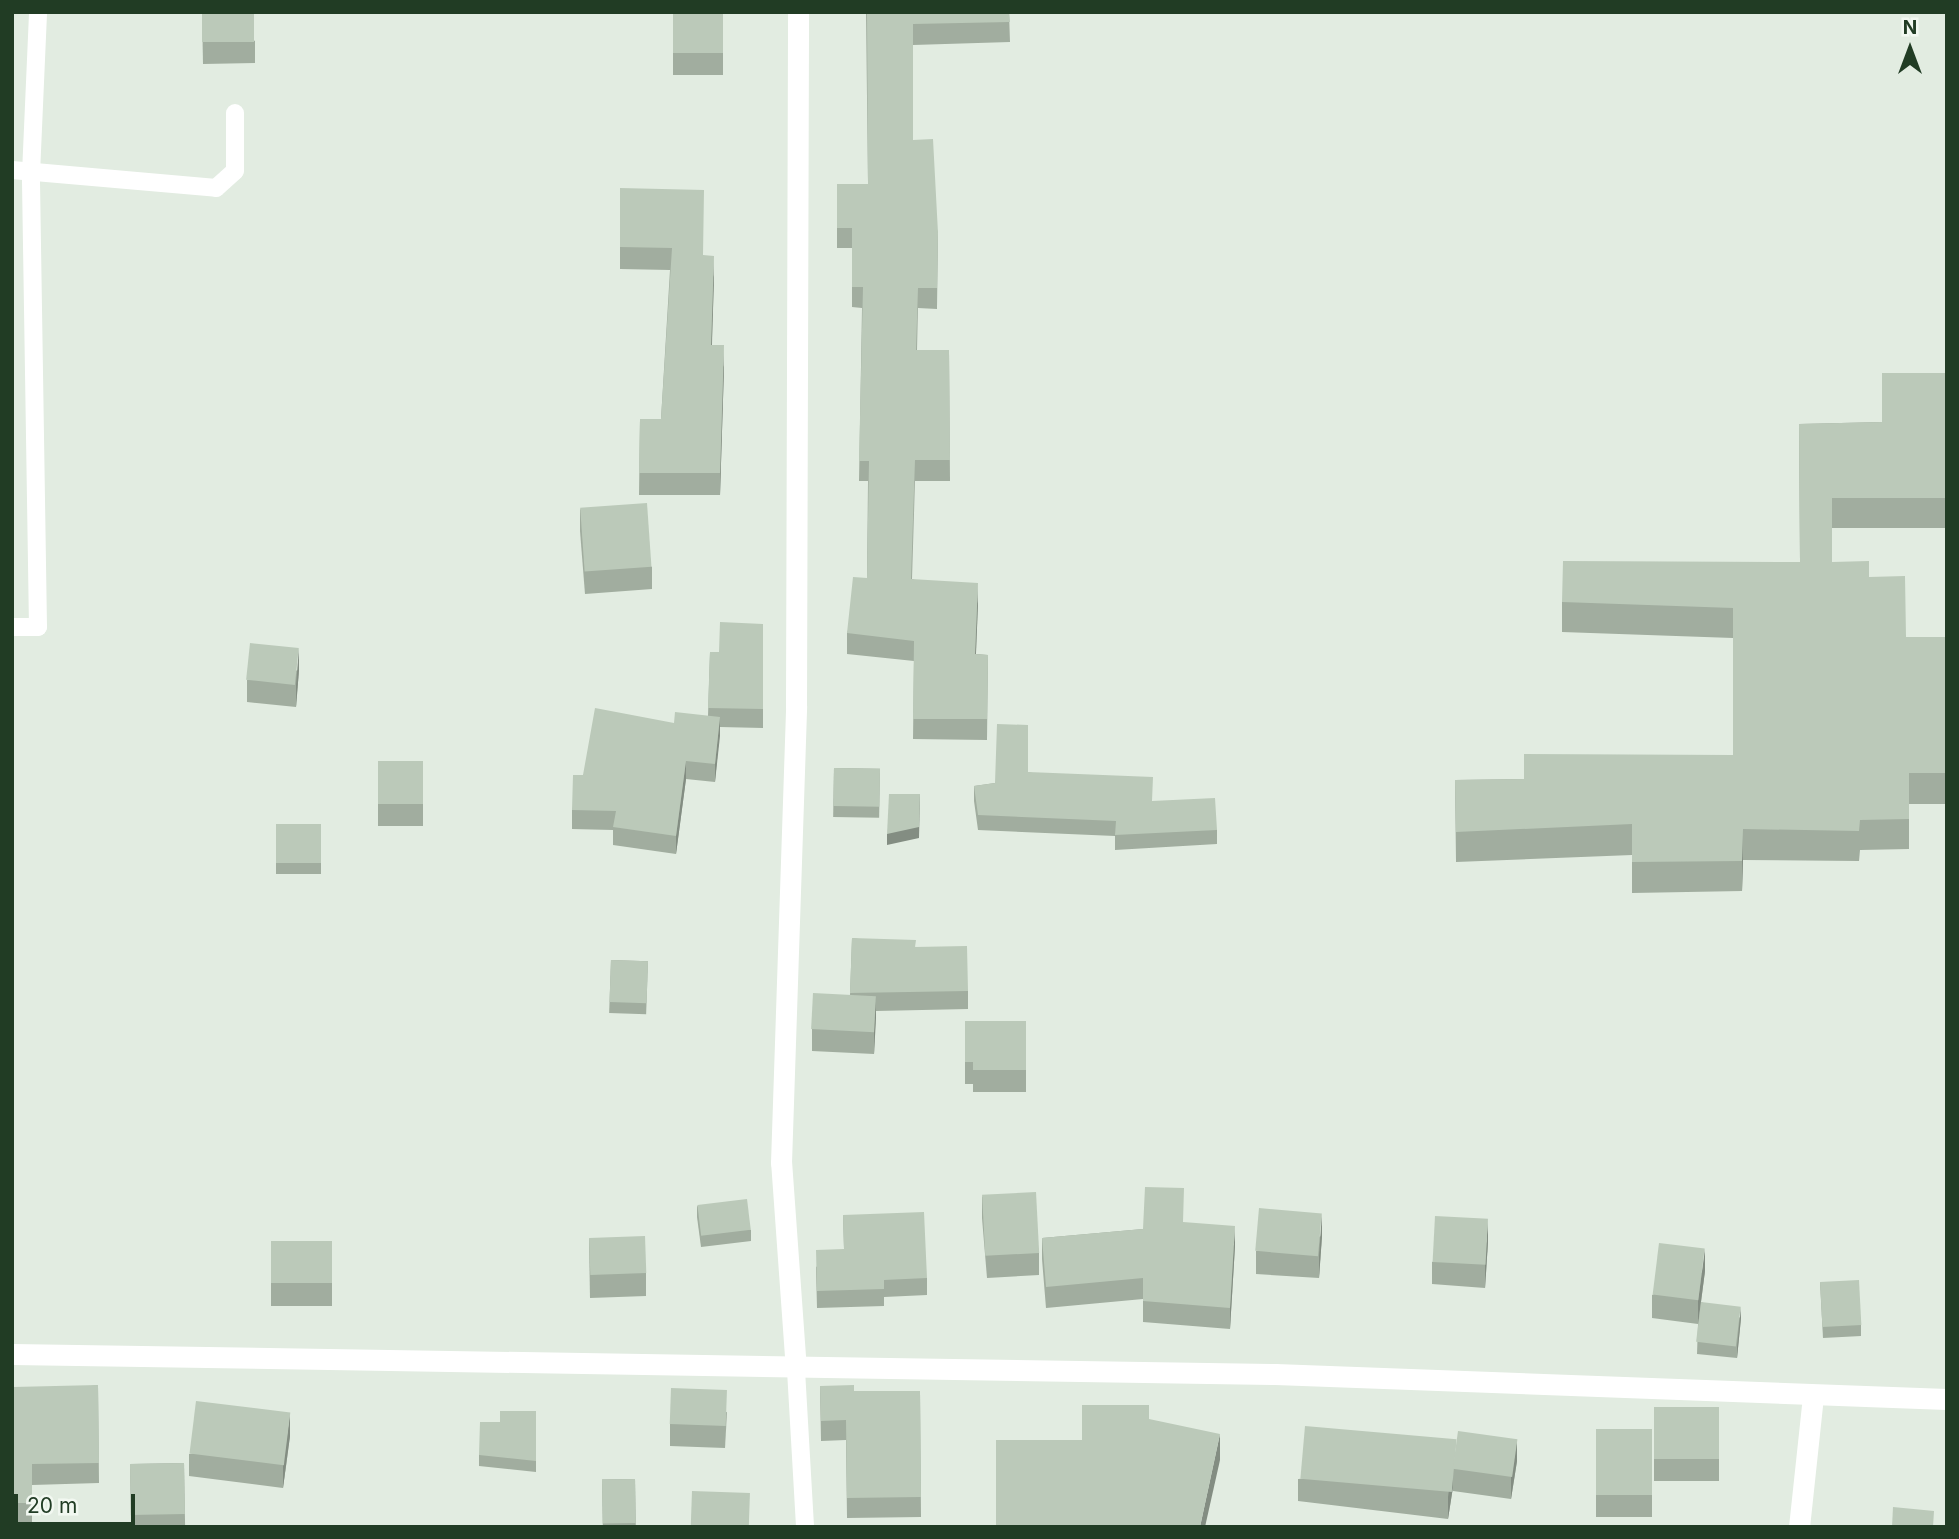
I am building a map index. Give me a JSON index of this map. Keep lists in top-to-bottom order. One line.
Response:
{"scale_bar":"20 m","north":"top"}
